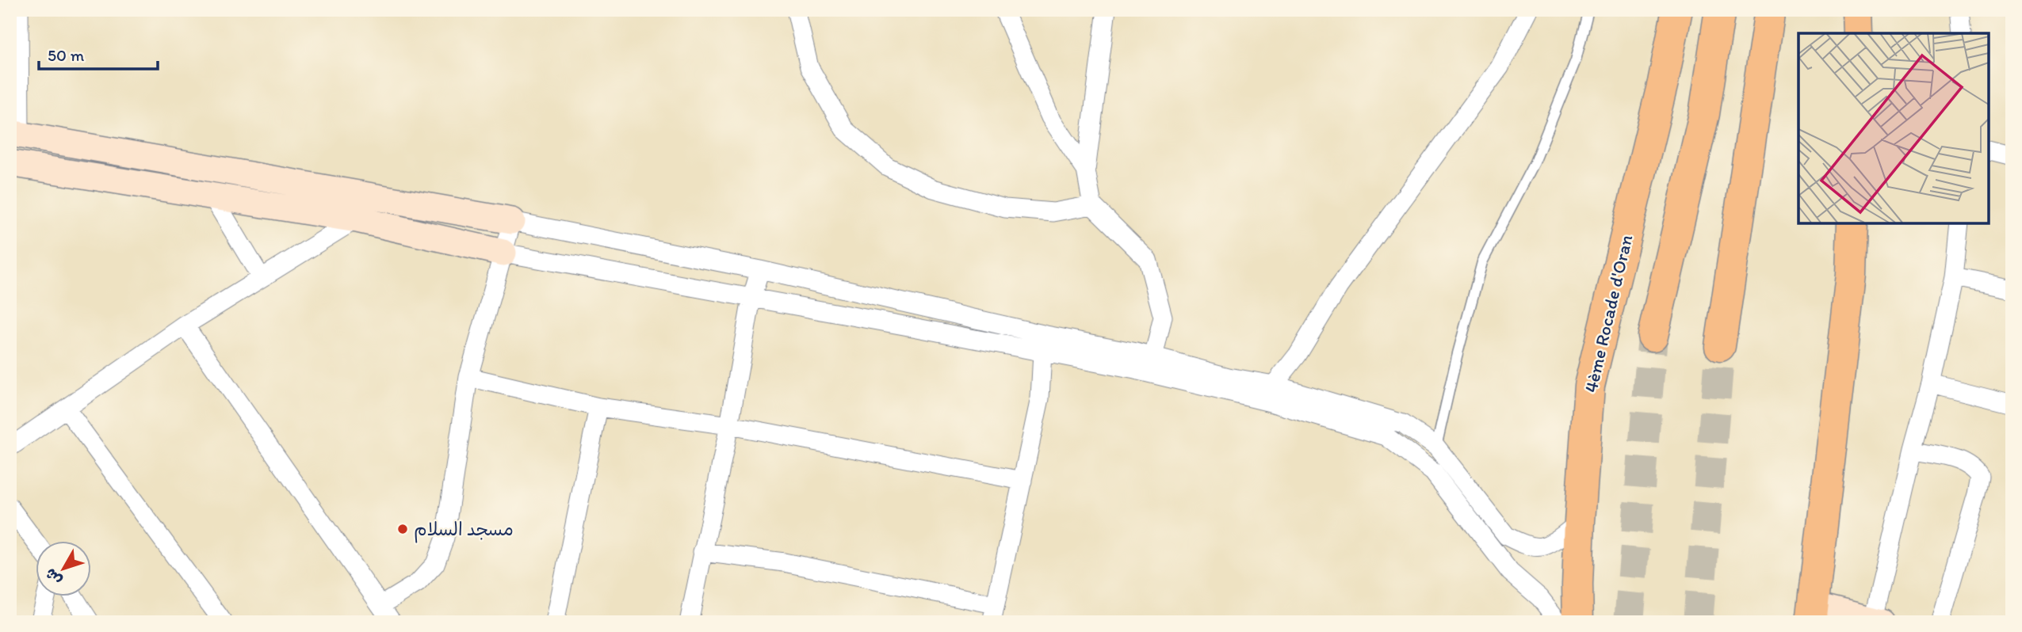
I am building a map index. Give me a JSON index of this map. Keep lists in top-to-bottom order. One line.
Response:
{"streets":{"highway":["4ème Rocade d'Oran"]},"places":["مسجد السلام"],"scale_bar":"50 m","north":"bottom left"}
